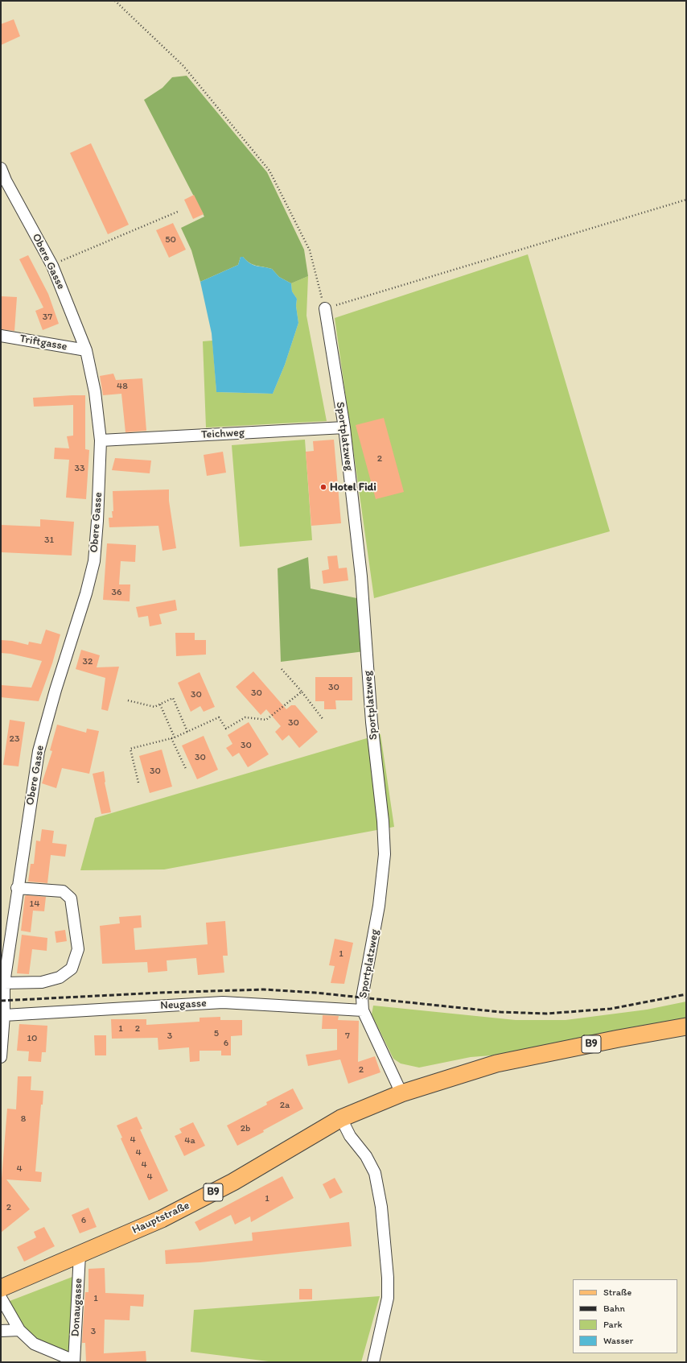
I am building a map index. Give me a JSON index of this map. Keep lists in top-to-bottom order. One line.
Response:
{"streets":{"main road":["B9","Hauptstraße"],"street":["Obere Gasse","Triftgasse","Teichweg","Sportplatzweg","Neugasse","Donaugasse"]},"crossings":[["Obere Gasse","Triftgasse"],["Obere Gasse","Teichweg"],["Obere Gasse","Neugasse"],["Teichweg","Sportplatzweg"],["Sportplatzweg","Neugasse"],["Sportplatzweg","B9"],["Sportplatzweg","Hauptstraße"],["B9","Hauptstraße"],["Hauptstraße","Donaugasse"]],"places":["Hotel Fidi"],"house_numbers":["50","37","48","2","33","31","36","32","30","30","30","30","23","30","30","30","14","1","1","2","5","3","7","10","6","2","2a","8","2b","4","4a","4","4","4","4","1","2","6","1","3"],"legend":["Straße","Bahn","Park","Wasser"]}
